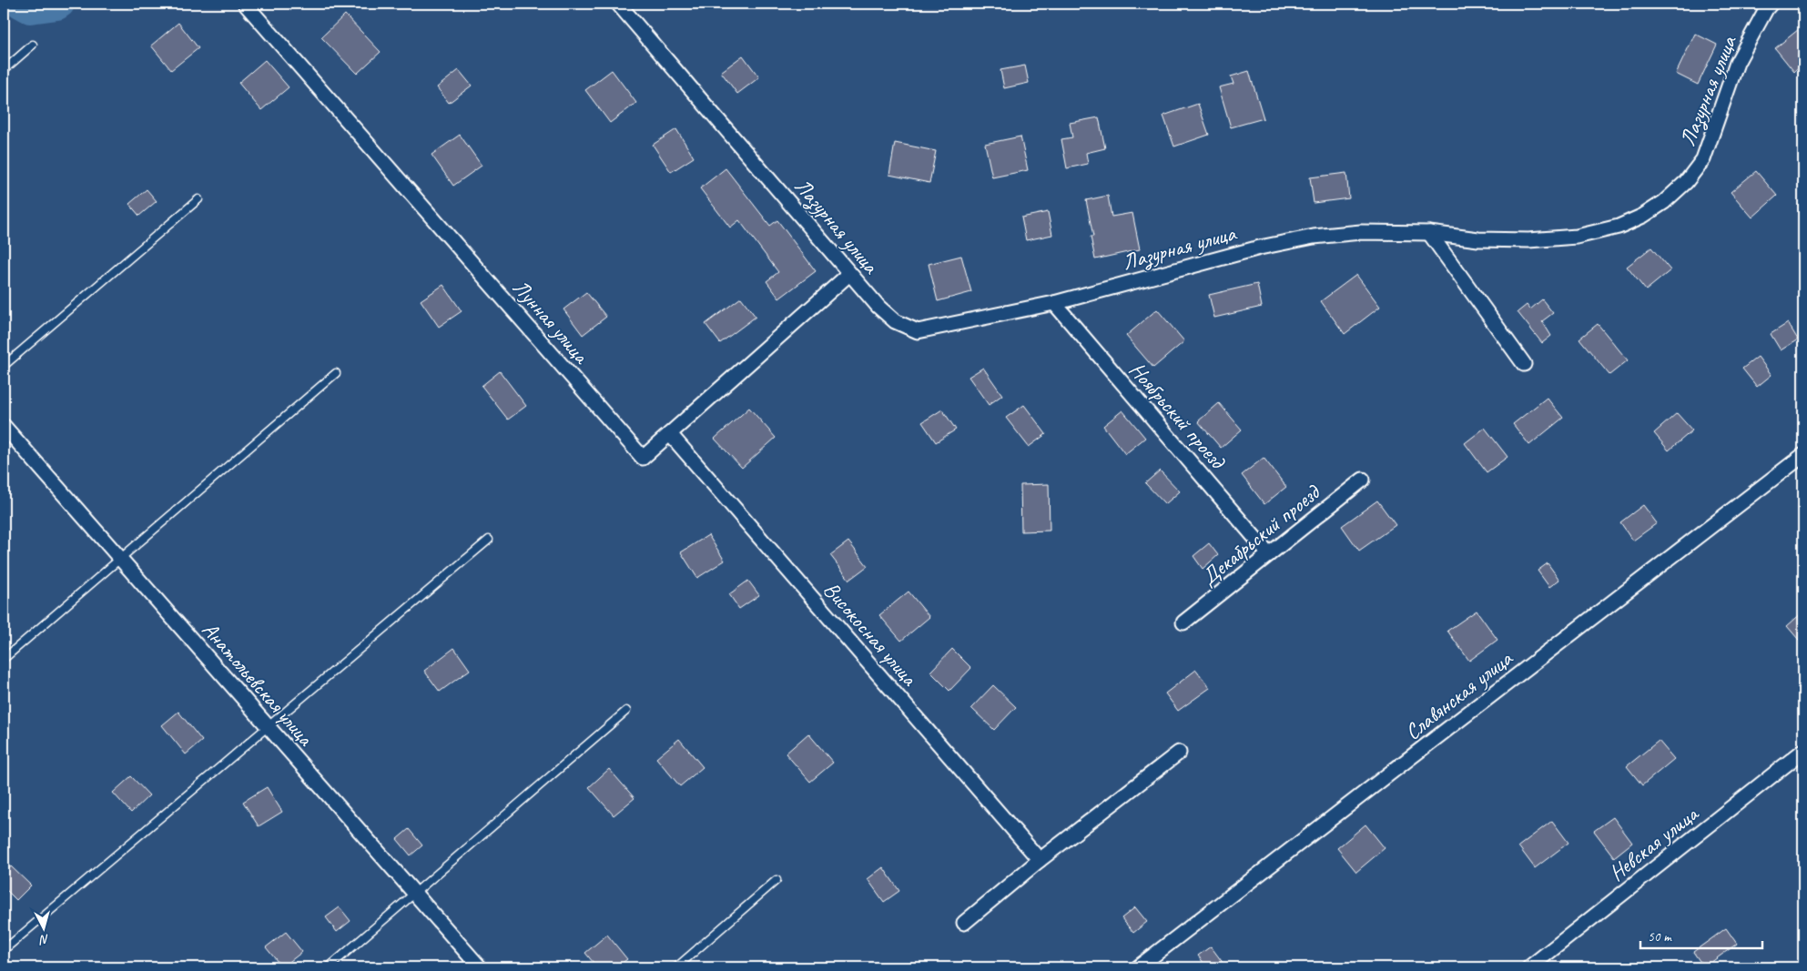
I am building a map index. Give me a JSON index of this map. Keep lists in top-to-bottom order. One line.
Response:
{"streets":{"street":["Лазурная улица","Лунная улица","Ноябрьский проезд","Декабрьский проезд","Високосная улица","Анатольевская улица","Славянская улица","Невская улица"]},"crossings":[["Лазурная улица","Лунная улица"],["Лазурная улица","Ноябрьский проезд"],["Лунная улица","Високосная улица"],["Ноябрьский проезд","Декабрьский проезд"]],"scale_bar":"50 m","north":"bottom"}
